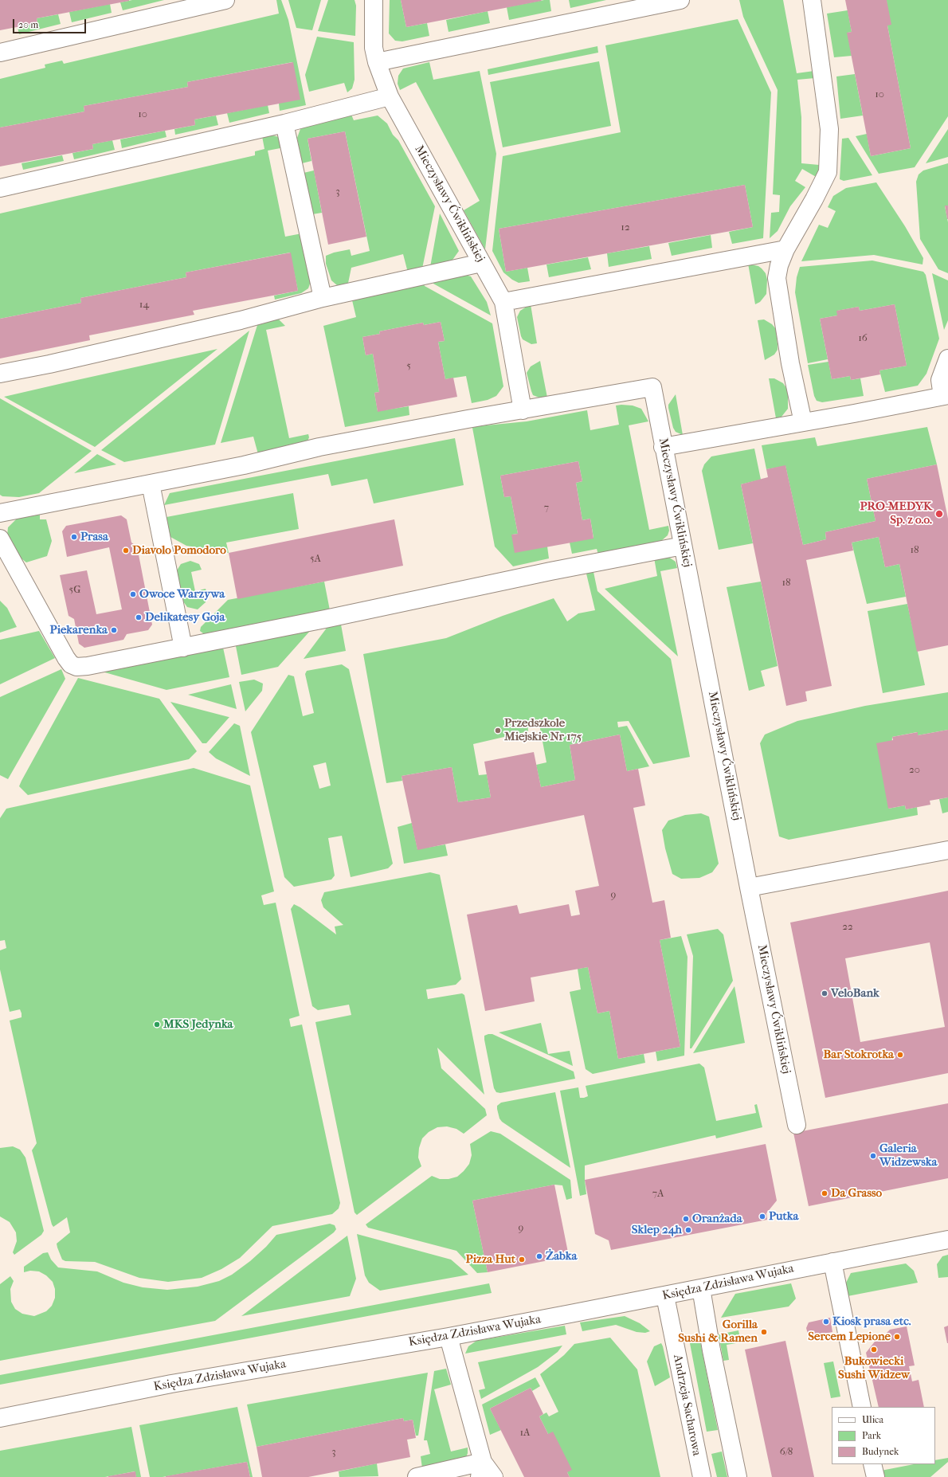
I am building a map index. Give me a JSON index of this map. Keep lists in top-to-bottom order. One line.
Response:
{"streets":{"street":["Mieczysławy Ćwiklińskiej","Księdza Zdzisława Wujaka","Andrzeja Sacharowa"]},"crossings":[["Księdza Zdzisława Wujaka","Andrzeja Sacharowa"]],"places":["PRO-MEDYK Sp. z o.o.","Prasa","Diavolo Pomodoro","Owoce Warzywa","Delikatesy Goja","Piekarenka","Przedszkole Miejskie Nr 175","VeloBank","MKS Jedynka","Bar Stokrotka","Galeria Widzewska","Da Grasso","Putka","Oranżada","Sklep 24h","Żabka","Pizza Hut","Kiosk prasa etc.","Gorilla Sushi & Ramen","Sercem Lepione","Bukowiecki Sushi Widzew"],"house_numbers":["10","10","3","12","14","16","5","7","18","5A","18","5G","20","9","22","7A","9","1A","3","6/8"],"legend":["Ulica","Park","Budynek"],"scale_bar":"20 m"}
